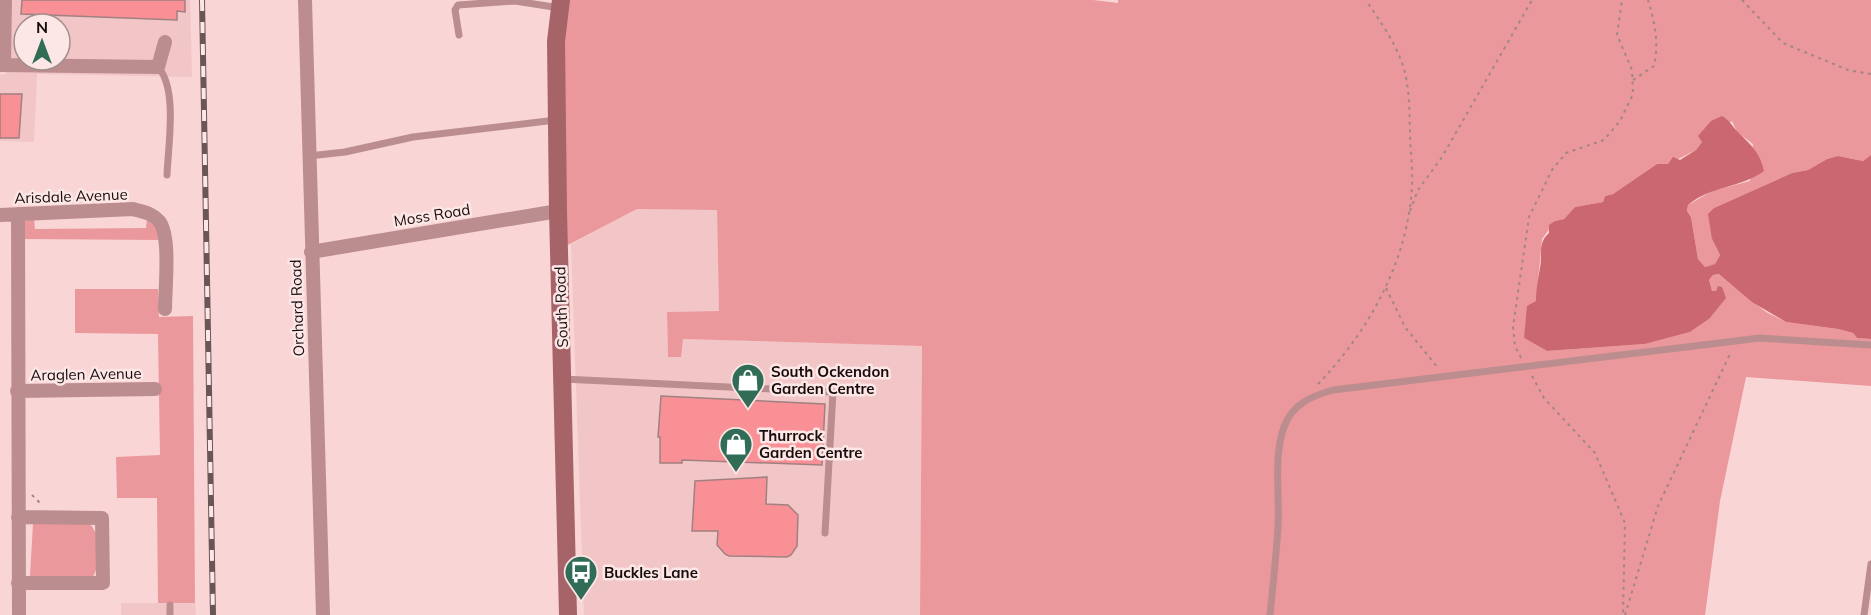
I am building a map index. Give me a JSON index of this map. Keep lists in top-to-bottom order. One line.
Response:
{"streets":{"main road":["South Road"],"street":["Arisdale Avenue","Moss Road","Orchard Road","Araglen Avenue"]},"crossings":[["Arisdale Avenue","Araglen Avenue"],["Moss Road","South Road"],["Moss Road","Orchard Road"]],"places":{"shop":["South Ockendon Garden Centre","Thurrock Garden Centre"],"bus stop":["Buckles Lane"]},"north":"top"}
